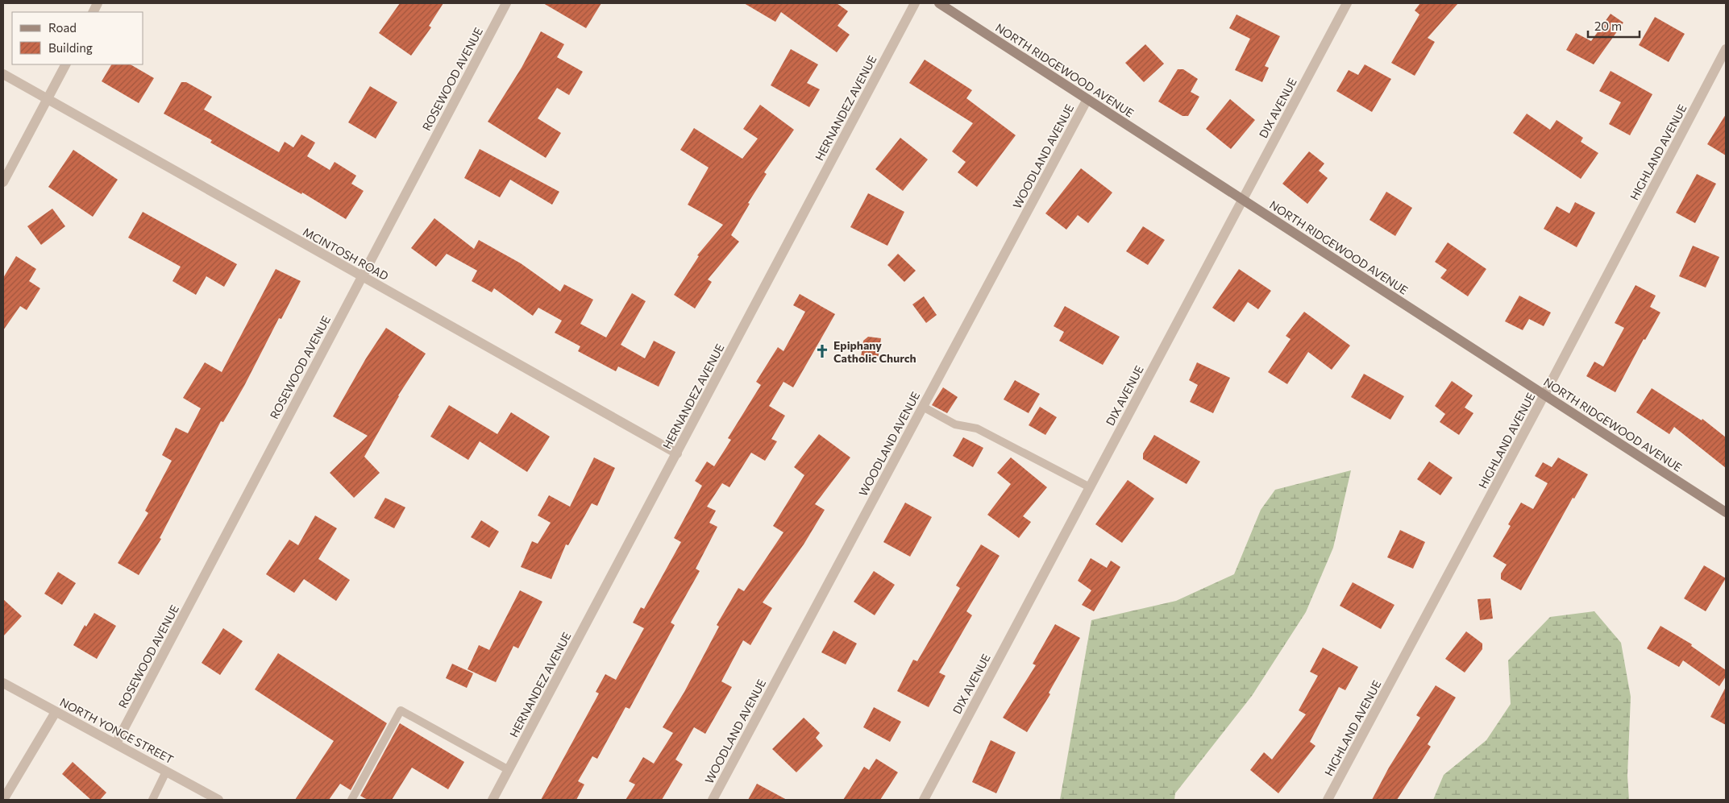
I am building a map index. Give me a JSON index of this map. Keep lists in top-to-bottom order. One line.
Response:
{"streets":{"street":["NORTH RIDGEWOOD AVENUE","ROSEWOOD AVENUE","HERNANDEZ AVENUE","DIX AVENUE","HIGHLAND AVENUE","WOODLAND AVENUE","MCINTOSH ROAD","NORTH YONGE STREET"]},"crossings":[["NORTH RIDGEWOOD AVENUE","DIX AVENUE"],["NORTH RIDGEWOOD AVENUE","HIGHLAND AVENUE"],["NORTH RIDGEWOOD AVENUE","WOODLAND AVENUE"],["ROSEWOOD AVENUE","MCINTOSH ROAD"],["ROSEWOOD AVENUE","NORTH YONGE STREET"],["HERNANDEZ AVENUE","MCINTOSH ROAD"]],"places":{"church":["Epiphany Catholic Church"]},"legend":["Road","Building"],"scale_bar":"20 m"}
